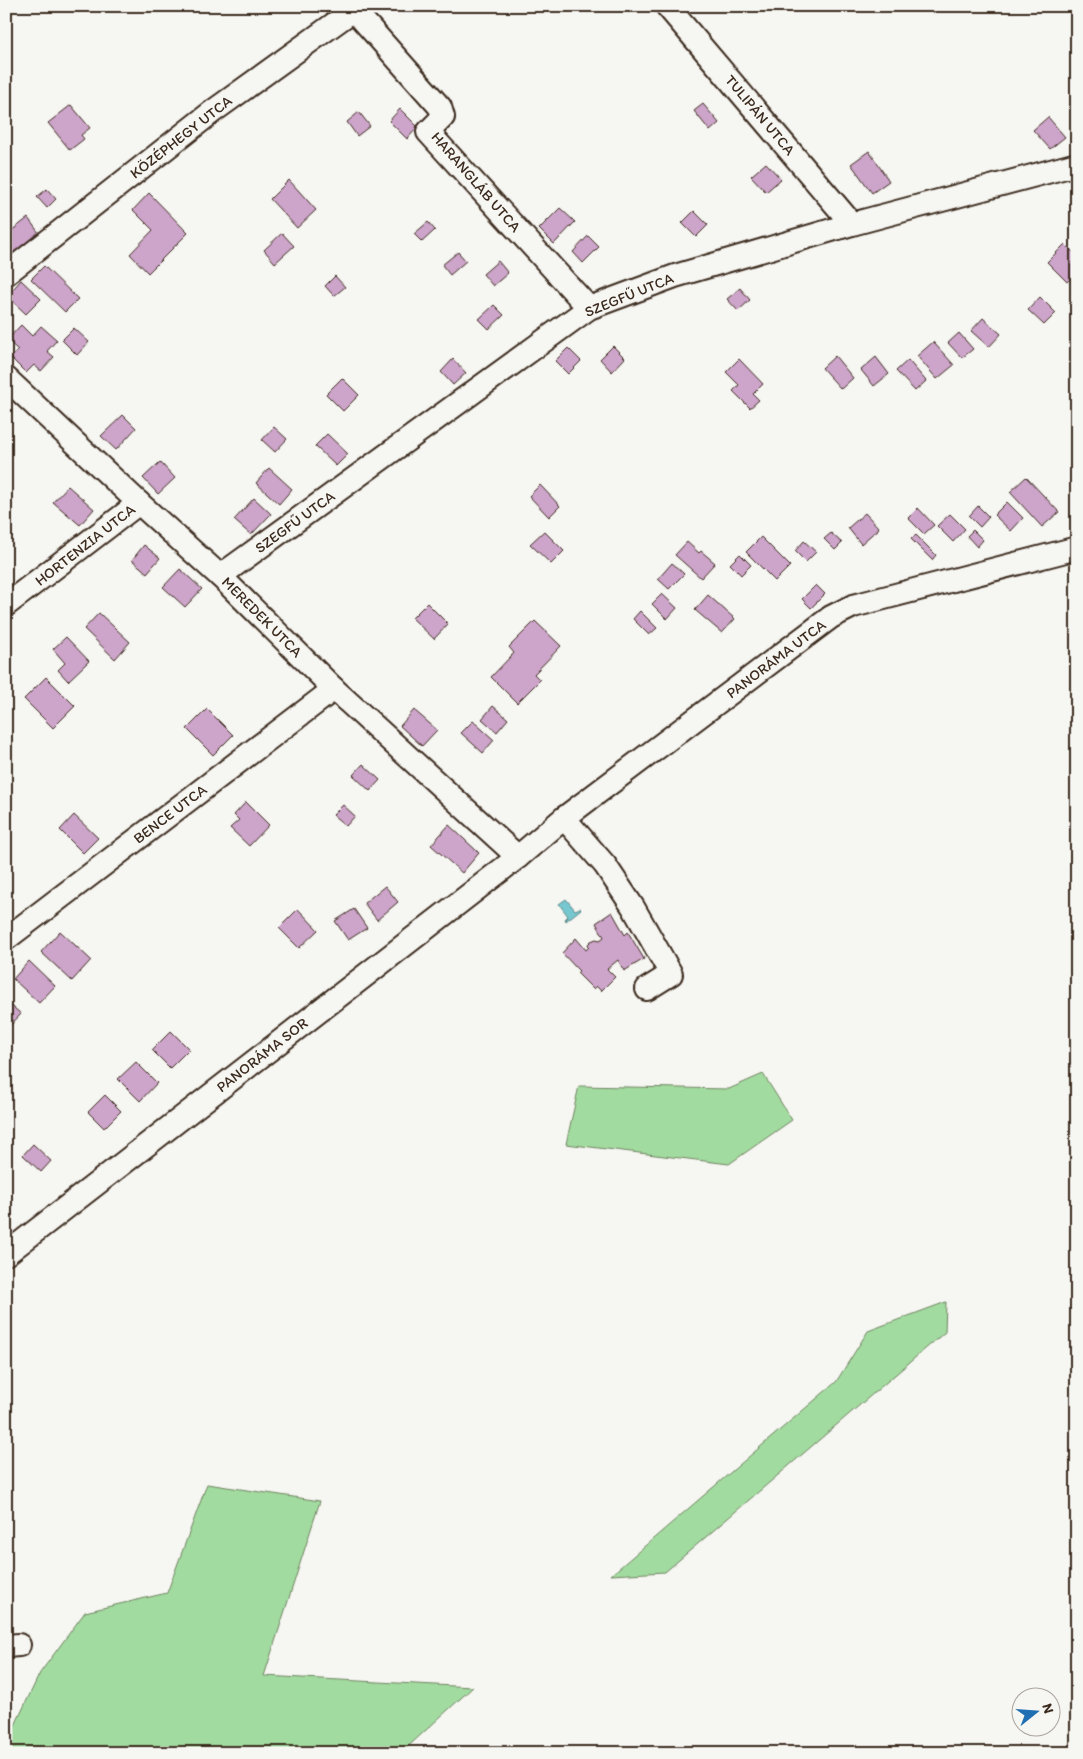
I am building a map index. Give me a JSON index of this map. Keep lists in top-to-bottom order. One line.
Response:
{"streets":{"street":["TULIPÁN UTCA","KÖZÉPHEGY UTCA","HARANGLÁB UTCA","SZEGFŰ UTCA","HORTENZIA UTCA","MEREDEK UTCA","PANORÁMA UTCA","BENCE UTCA","PANORÁMA SOR"]},"crossings":[["TULIPÁN UTCA","SZEGFŰ UTCA"],["KÖZÉPHEGY UTCA","HARANGLÁB UTCA"],["HARANGLÁB UTCA","SZEGFŰ UTCA"],["SZEGFŰ UTCA","MEREDEK UTCA"],["HORTENZIA UTCA","MEREDEK UTCA"],["MEREDEK UTCA","PANORÁMA UTCA"],["MEREDEK UTCA","BENCE UTCA"],["MEREDEK UTCA","PANORÁMA SOR"],["PANORÁMA UTCA","PANORÁMA SOR"]],"north":"right"}
